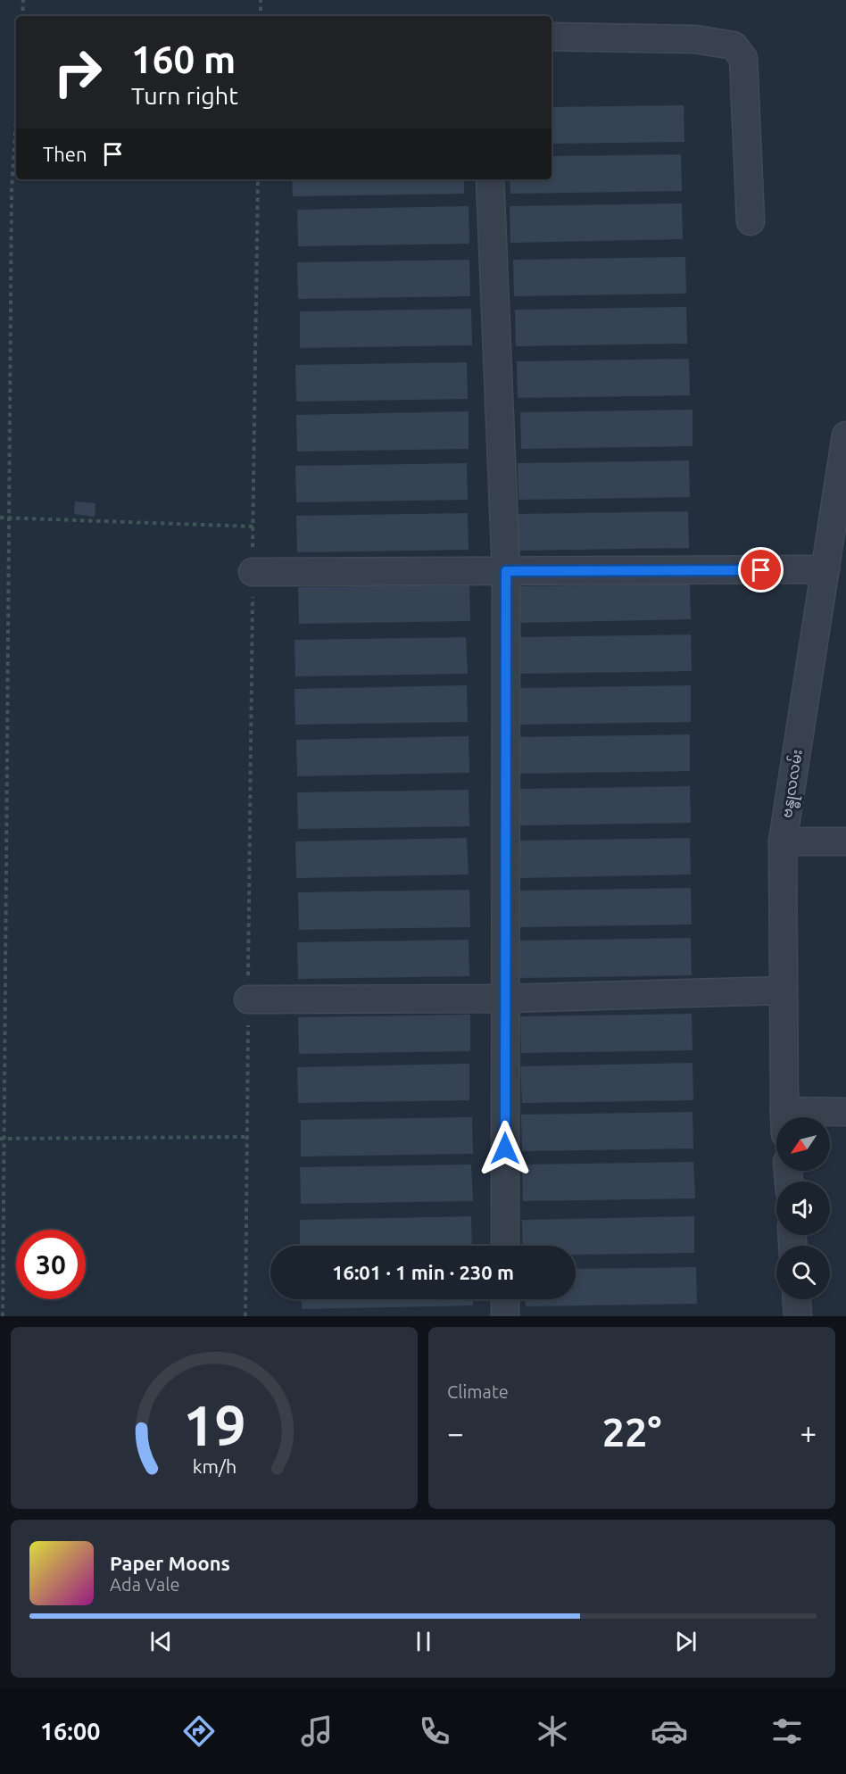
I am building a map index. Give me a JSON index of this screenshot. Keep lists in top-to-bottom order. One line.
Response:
{"streets":{"street":["ဗန္ဓုလလမ်း"]},"north":"bottom left","page":{"turn":["160 m","Turn right"],"then":"Then","limit":"30","trip":"16:01 · 1 min · 230 m","tile":"Climate","heat":["−","22°","+"],"song":["Paper Moons","Ada Vale"],"tabs":"16:00","gauge":["19","km/h"]}}
